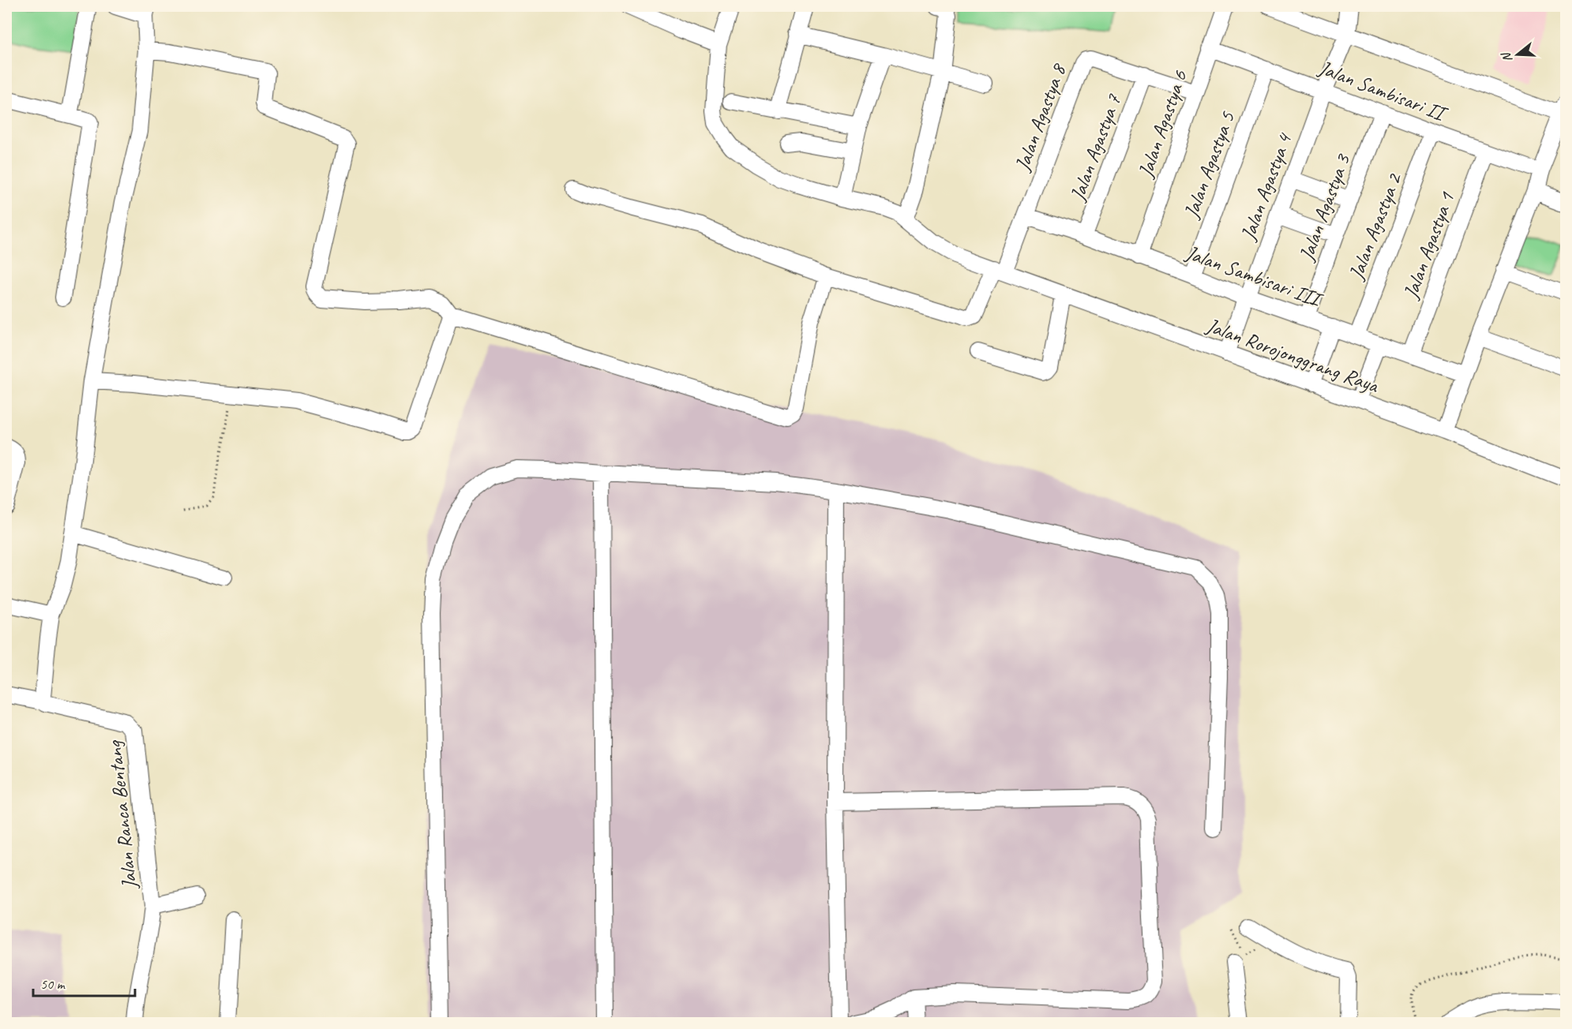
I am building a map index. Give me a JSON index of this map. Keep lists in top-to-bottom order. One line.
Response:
{"streets":{"street":["Jalan Sambisari II","Jalan Agastya 8","Jalan Agastya 6","Jalan Agastya 7","Jalan Agastya 5","Jalan Agastya 4","Jalan Agastya 3","Jalan Agastya 2","Jalan Agastya 1","Jalan Sambisari III","Jalan Rorojonggrang Raya","Jalan Ranca Bentang"]},"crossings":[["Jalan Sambisari II","Jalan Agastya 6"],["Jalan Sambisari II","Jalan Agastya 5"],["Jalan Sambisari II","Jalan Agastya 4"],["Jalan Sambisari II","Jalan Agastya 3"],["Jalan Sambisari II","Jalan Agastya 2"],["Jalan Sambisari II","Jalan Agastya 1"],["Jalan Agastya 8","Jalan Agastya 6"],["Jalan Agastya 8","Jalan Agastya 7"],["Jalan Agastya 8","Jalan Sambisari III"],["Jalan Agastya 8","Jalan Rorojonggrang Raya"],["Jalan Agastya 6","Jalan Sambisari III"],["Jalan Agastya 7","Jalan Sambisari III"],["Jalan Agastya 5","Jalan Sambisari III"],["Jalan Agastya 4","Jalan Sambisari III"],["Jalan Agastya 4","Jalan Rorojonggrang Raya"],["Jalan Agastya 3","Jalan Sambisari III"],["Jalan Agastya 2","Jalan Sambisari III"],["Jalan Agastya 1","Jalan Sambisari III"]],"scale_bar":"50 m","north":"left"}
